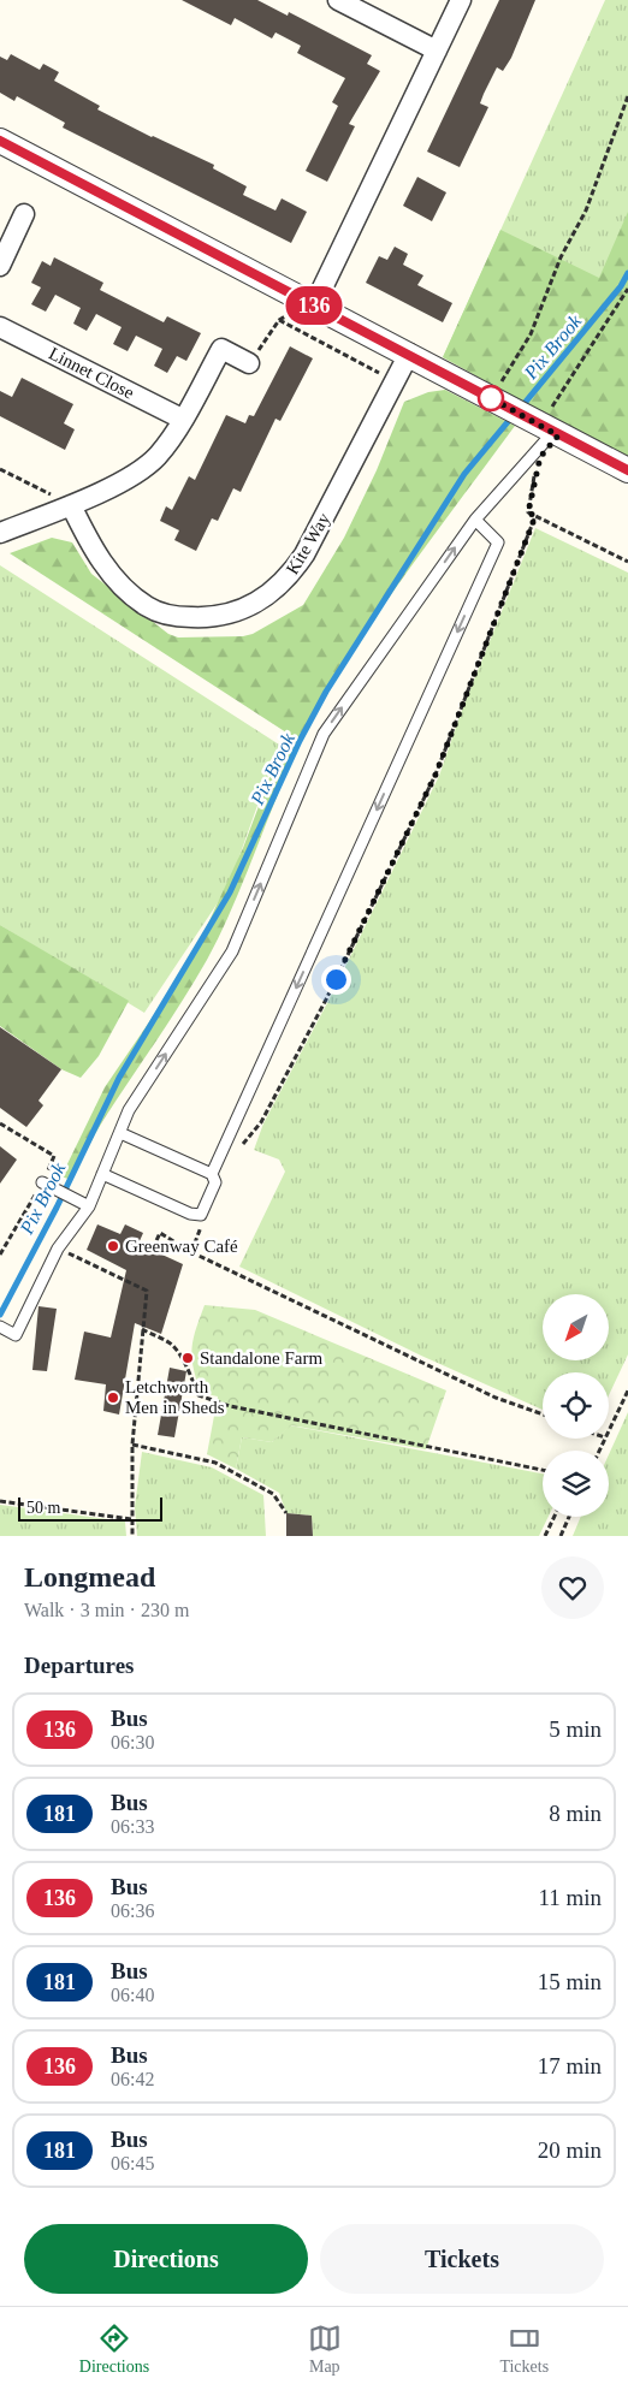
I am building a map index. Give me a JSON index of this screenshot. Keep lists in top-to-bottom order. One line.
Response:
{"streets":{"street":["Linnet Close","Kite Way"]},"water":["Pix Brook"],"places":["Greenway Café","Standalone Farm","Letchworth Men in Sheds"],"lines":["bus line 136"],"scale_bar":"50 m","north":"bottom left","page":{"on_map":"136","scale":"50 m","heading":[["Longmead","Walk · 3 min · 230 m"],"Departures"],"list":[{"mark":"136","name":"Bus","note":"06:30","value":"5 min"},{"mark":"181","name":"Bus","note":"06:33","value":"8 min"},{"mark":"136","name":"Bus","note":"06:36","value":"11 min"},{"mark":"181","name":"Bus","note":"06:40","value":"15 min"},{"mark":"136","name":"Bus","note":"06:42","value":"17 min"},{"mark":"181","name":"Bus","note":"06:45","value":"20 min"}],"buttons":["Directions","Tickets"],"tabs":["Directions","Map","Tickets"]}}
